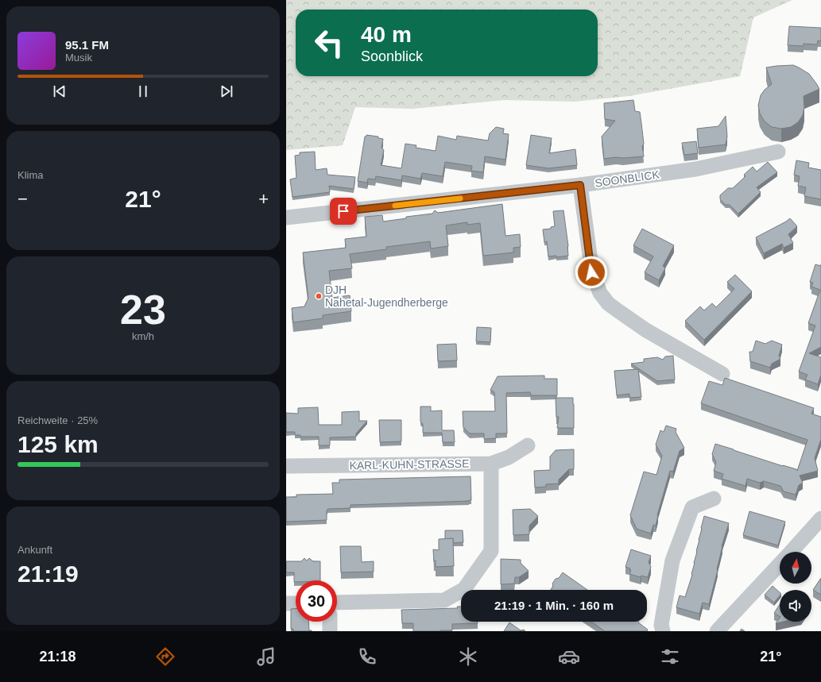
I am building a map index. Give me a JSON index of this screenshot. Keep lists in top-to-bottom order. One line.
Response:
{"streets":{"street":["SOONBLICK","KARL-KUHN-STRASSE"]},"places":["DJH Nahetal-Jugendherberge"],"north":"top","page":{"turn":["40 m","Soonblick"],"song":["95.1 FM","Musik"],"tile":["Klima",["23","km/h"],["Reichweite · 25%","125 km"],["Ankunft","21:19"]],"heat":["−","21°","+"],"limit":"30","trip":"21:19 · 1 Min. · 160 m","tabs":["21:18","21°"]}}
